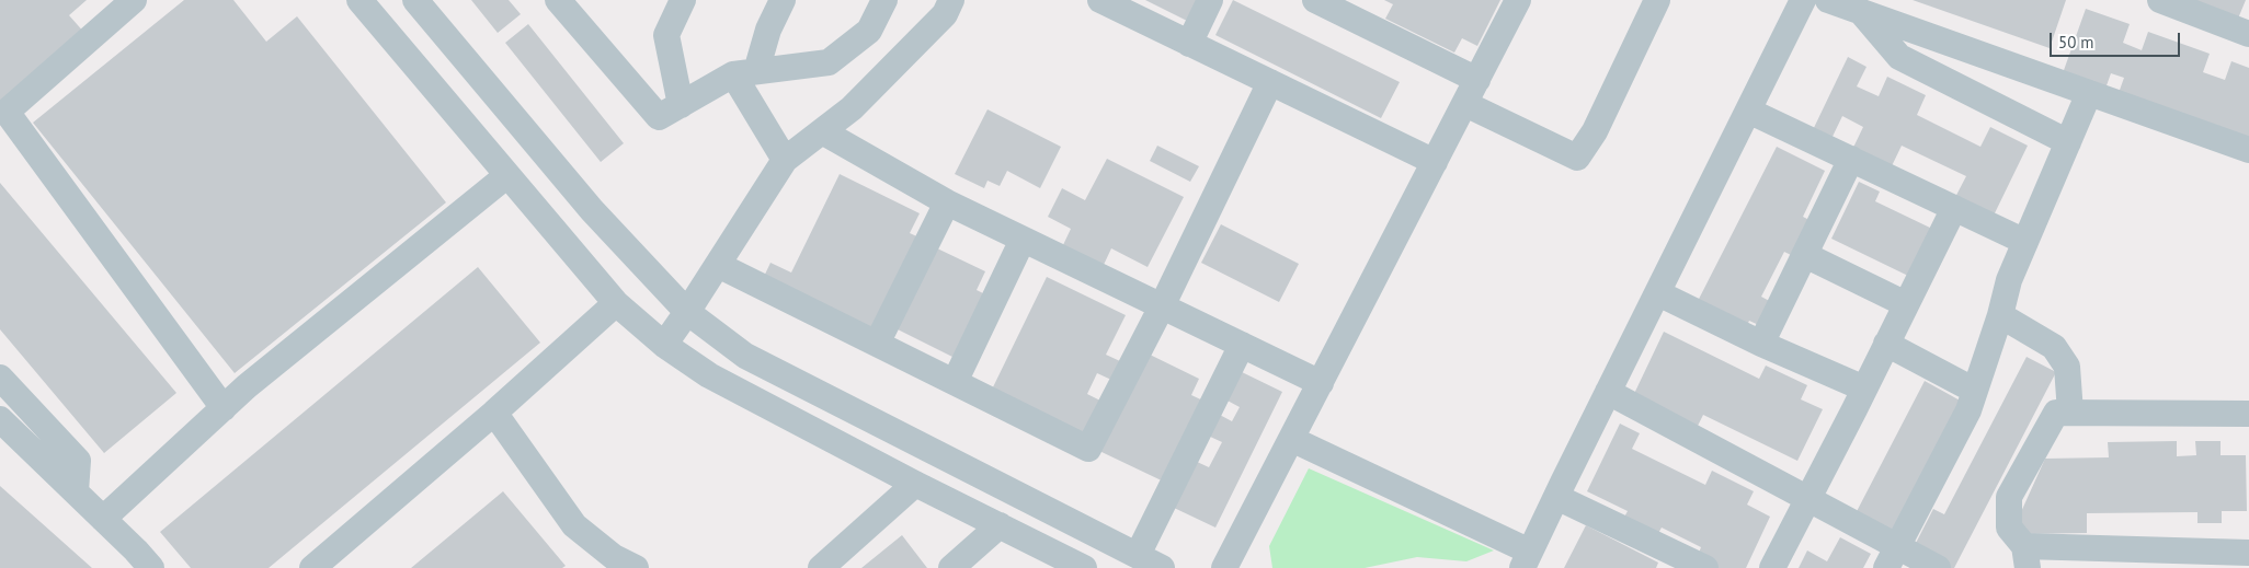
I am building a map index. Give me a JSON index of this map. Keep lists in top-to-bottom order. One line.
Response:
{"scale_bar":"50 m"}
